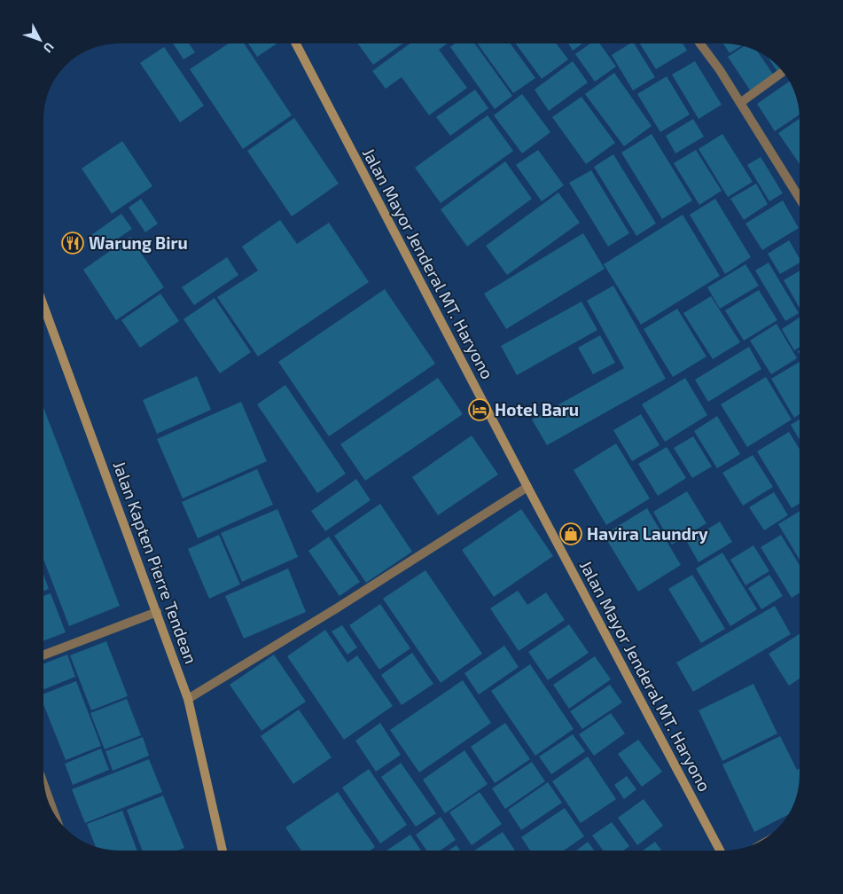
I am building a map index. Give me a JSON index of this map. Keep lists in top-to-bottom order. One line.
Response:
{"streets":{"main road":["Jalan Mayor Jenderal MT. Haryono","Jalan Kapten Pierre Tendean"]},"places":{"restaurant":["Warung Biru"],"hotel":["Hotel Baru"],"shop":["Havira Laundry"]},"north":"bottom right"}
